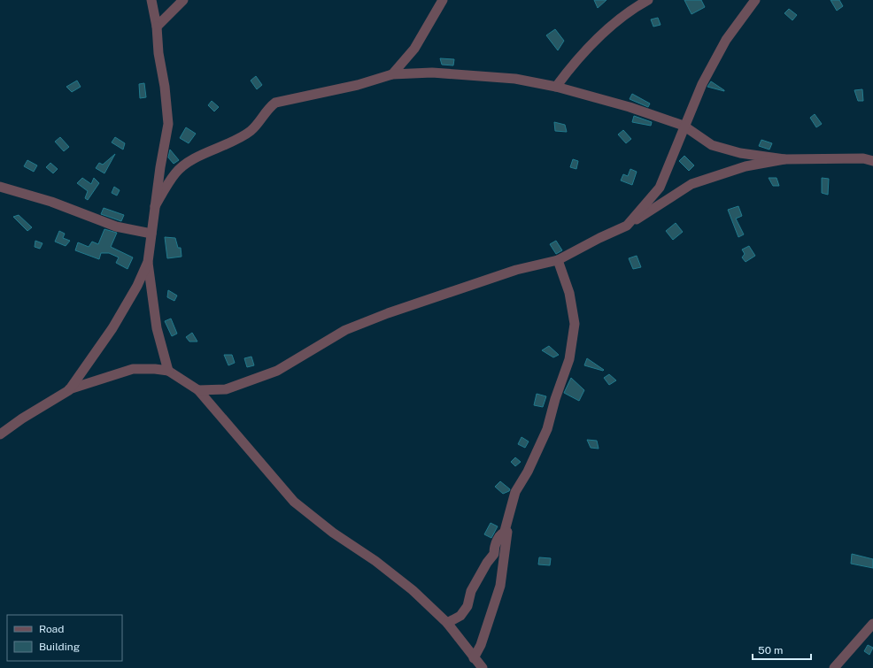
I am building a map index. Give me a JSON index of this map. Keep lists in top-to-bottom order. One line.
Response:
{"legend":["Road","Building"],"scale_bar":"50 m"}
